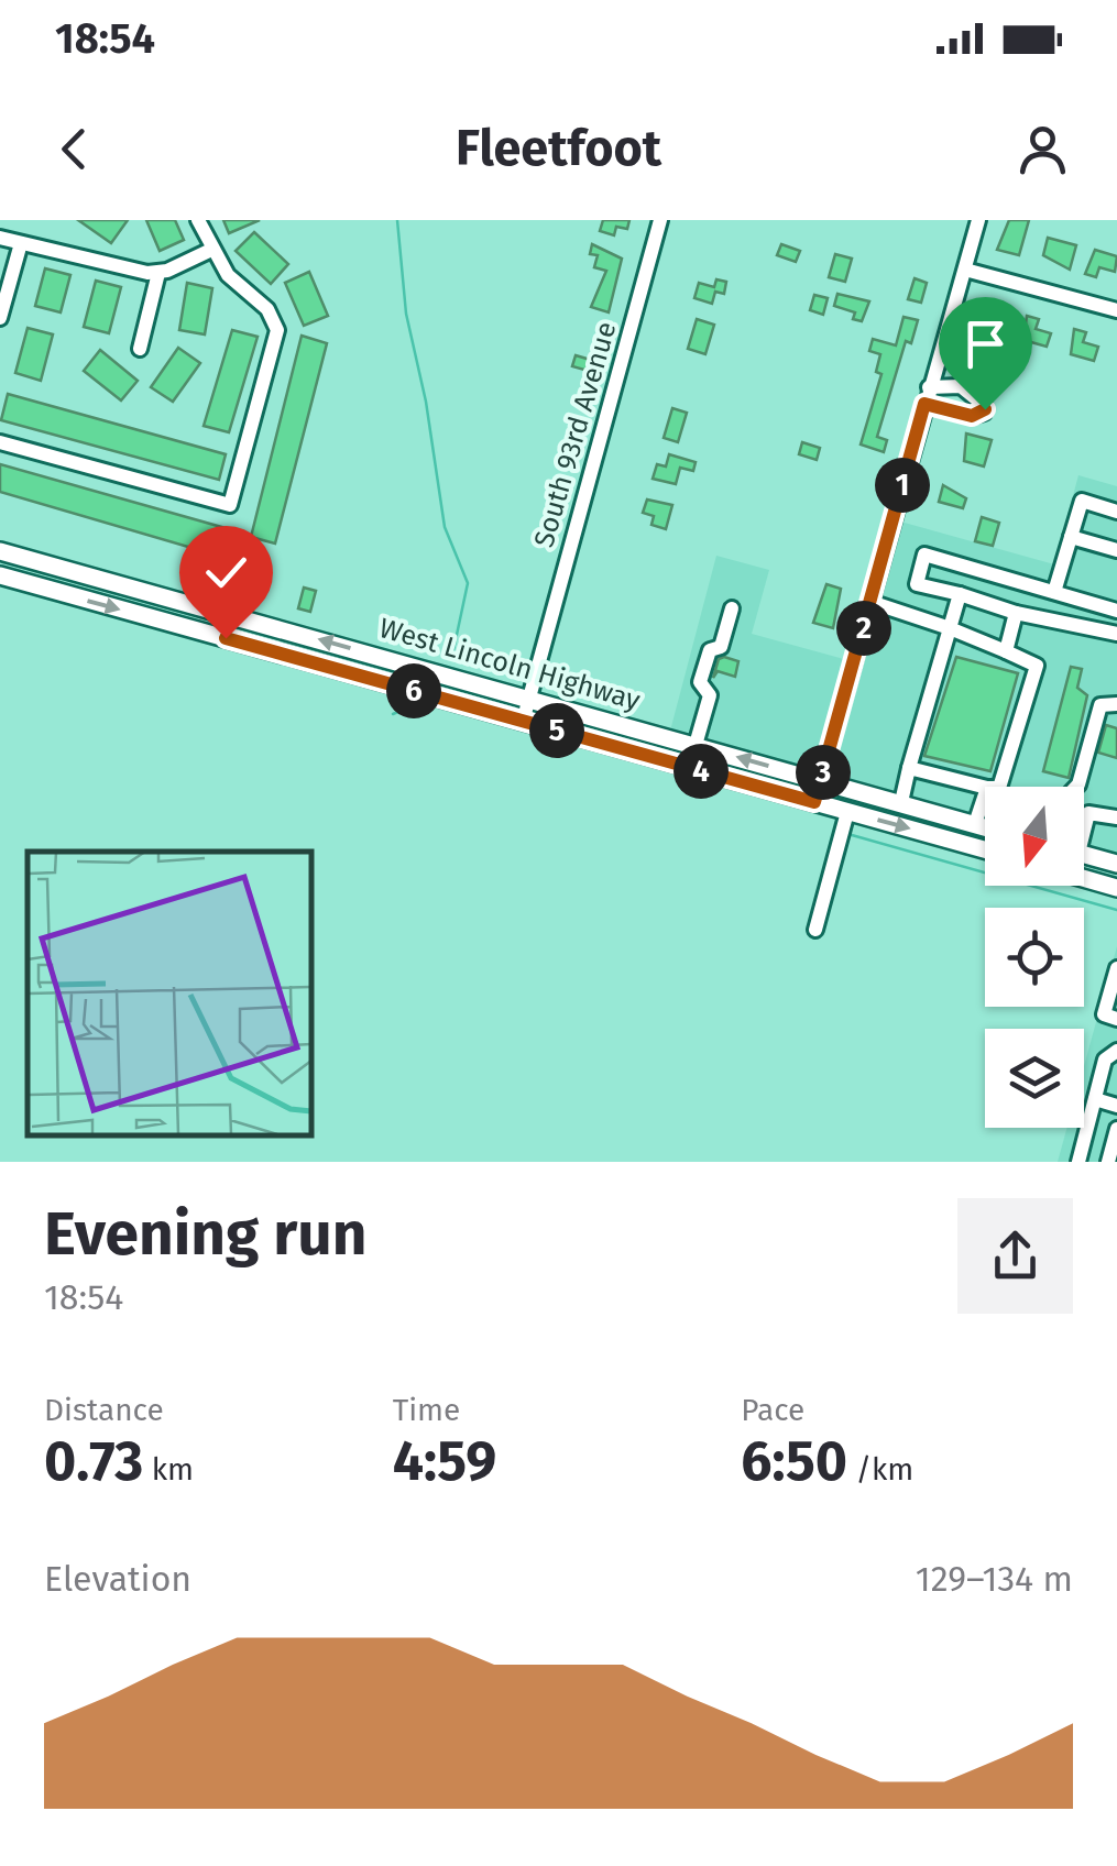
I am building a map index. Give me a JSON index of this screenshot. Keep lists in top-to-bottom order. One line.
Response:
{"streets":{"main road":["West Lincoln Highway"],"street":["South 93rd Avenue"]},"crossings":[["South 93rd Avenue","West Lincoln Highway"]],"north":"bottom","page":{"status":"18:54","header":"Fleetfoot","pins":["1","2","6","5","4","3"],"heading":["Evening run","18:54"],"stats":[["Distance","0.73 km"],["Time","4:59"],["Pace","6:50 /km"]],"chart":["Elevation","129–134 m"]}}
